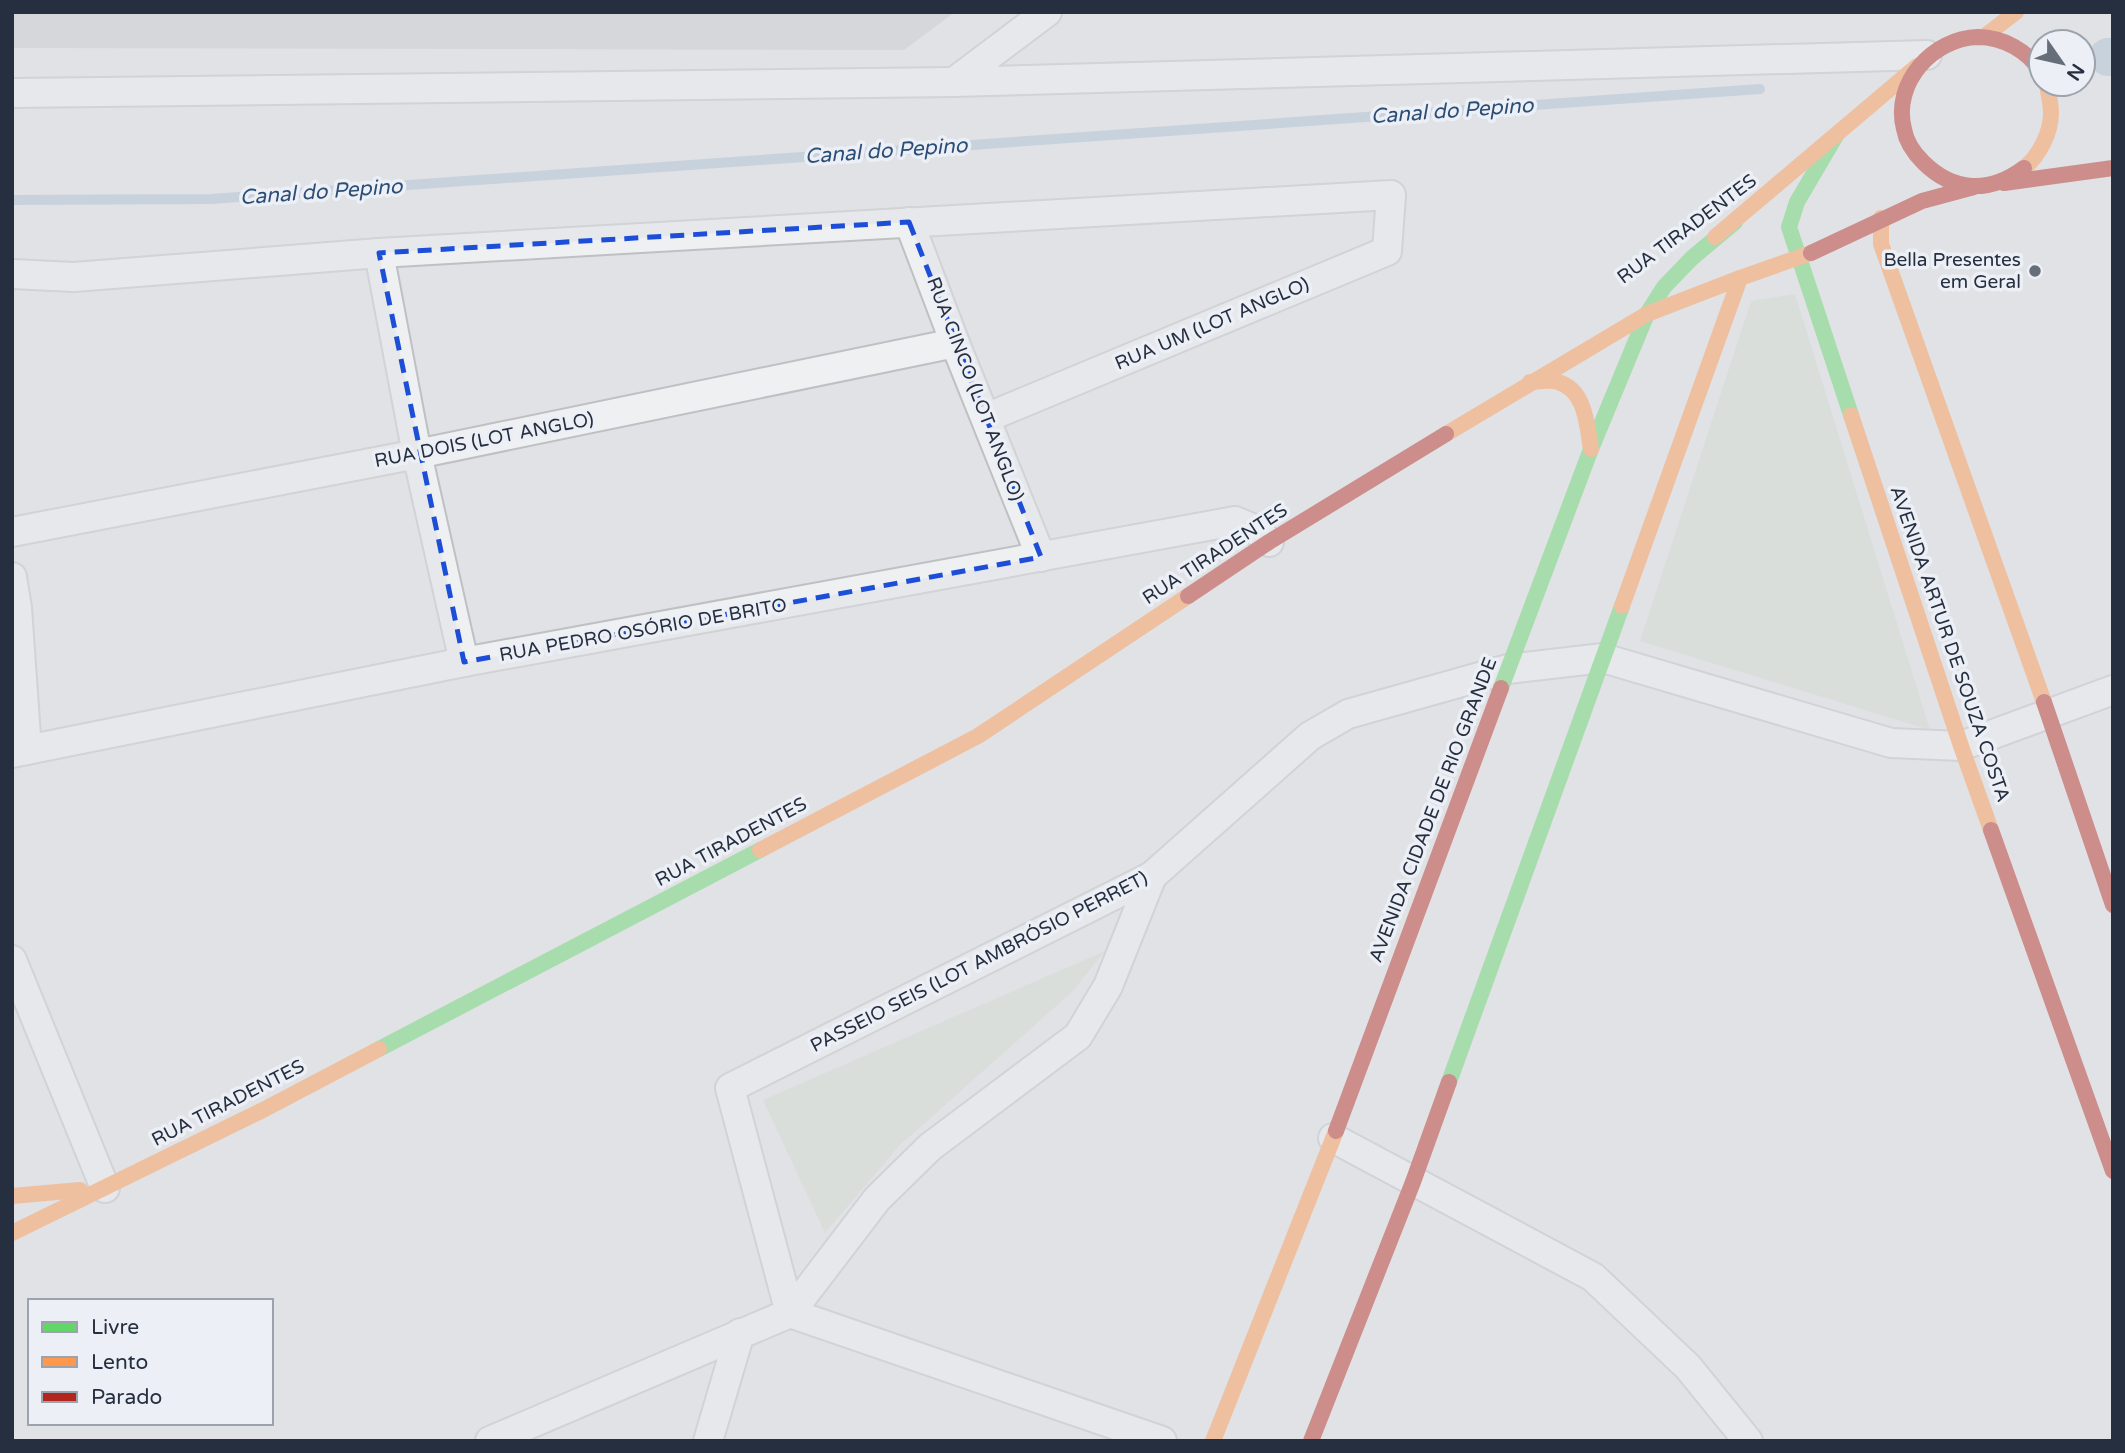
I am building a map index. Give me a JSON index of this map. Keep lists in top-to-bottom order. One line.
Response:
{"streets":{"street":["RUA TIRADENTES","RUA UM (LOT ANGLO)","RUA CINCO (LOT ANGLO)","RUA DOIS (LOT ANGLO)","RUA PEDRO OSÓRIO DE BRITO","AVENIDA ARTUR DE SOUZA COSTA","AVENIDA CIDADE DE RIO GRANDE","PASSEIO SEIS (LOT AMBRÓSIO PERRET)"]},"crossings":[["RUA TIRADENTES","RUA PEDRO OSÓRIO DE BRITO"],["RUA TIRADENTES","AVENIDA ARTUR DE SOUZA COSTA"],["RUA TIRADENTES","AVENIDA CIDADE DE RIO GRANDE"],["RUA UM (LOT ANGLO)","RUA CINCO (LOT ANGLO)"],["RUA CINCO (LOT ANGLO)","RUA DOIS (LOT ANGLO)"],["RUA CINCO (LOT ANGLO)","RUA PEDRO OSÓRIO DE BRITO"],["AVENIDA CIDADE DE RIO GRANDE","PASSEIO SEIS (LOT AMBRÓSIO PERRET)"]],"water":["Canal do Pepino"],"places":["Bella Presentes em Geral"],"legend":["Livre","Lento","Parado"],"north":"bottom right"}
